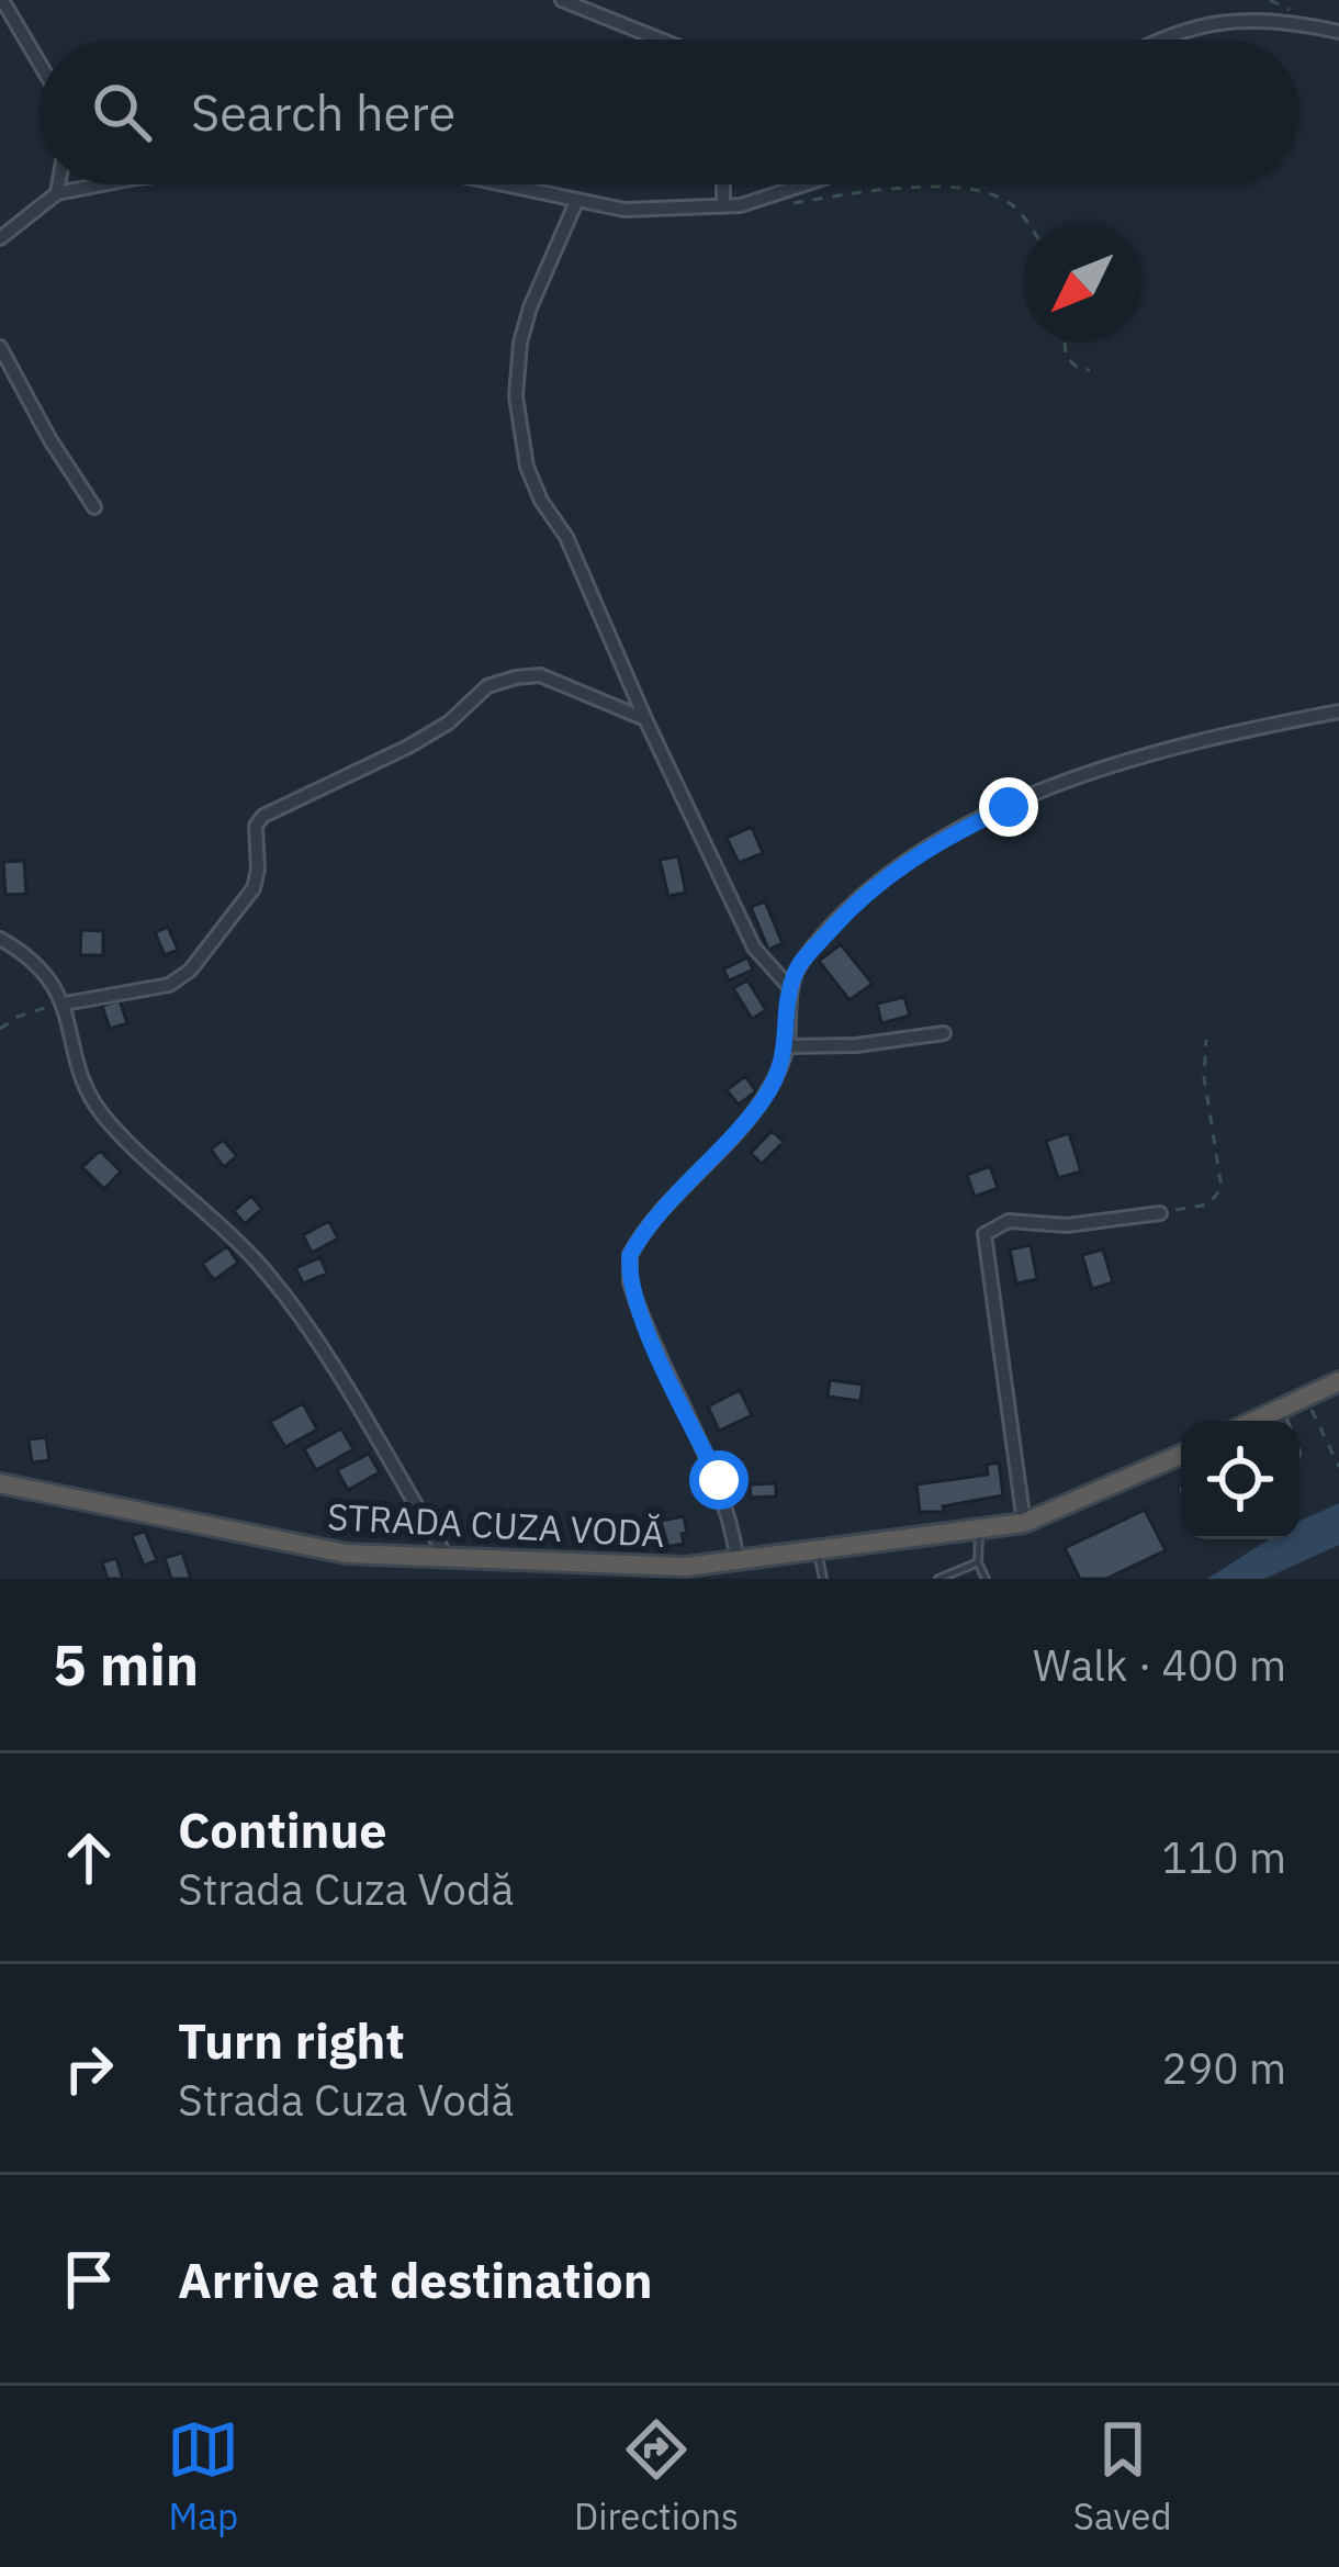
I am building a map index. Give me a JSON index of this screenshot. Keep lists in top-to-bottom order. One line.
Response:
{"streets":{"highway":["STRADA CUZA VODĂ"]},"north":"bottom left","page":{"search":"Search here","heading":["5 min","Walk · 400 m"],"list":[["Continue","Strada Cuza Vodă","110 m"],["Turn right","Strada Cuza Vodă","290 m"],"Arrive at destination"],"nav":["Map","Directions","Saved"]}}
